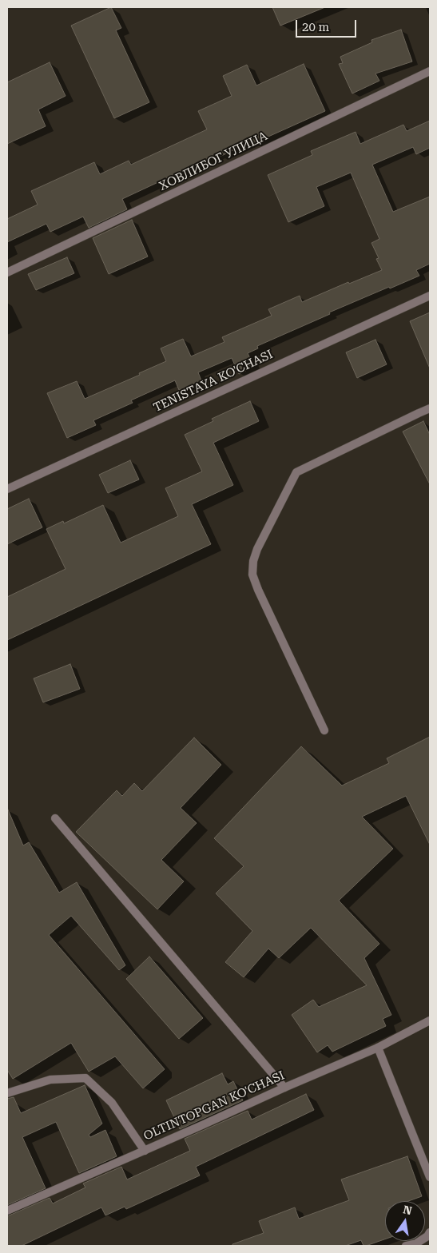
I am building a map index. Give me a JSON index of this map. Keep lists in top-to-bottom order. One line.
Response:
{"streets":{"street":["ХОВЛИБОГ УЛИЦА","TENISTAYA KO'CHASI","OLTINTOPGAN KO'CHASI"]},"scale_bar":"20 m","north":"top"}
